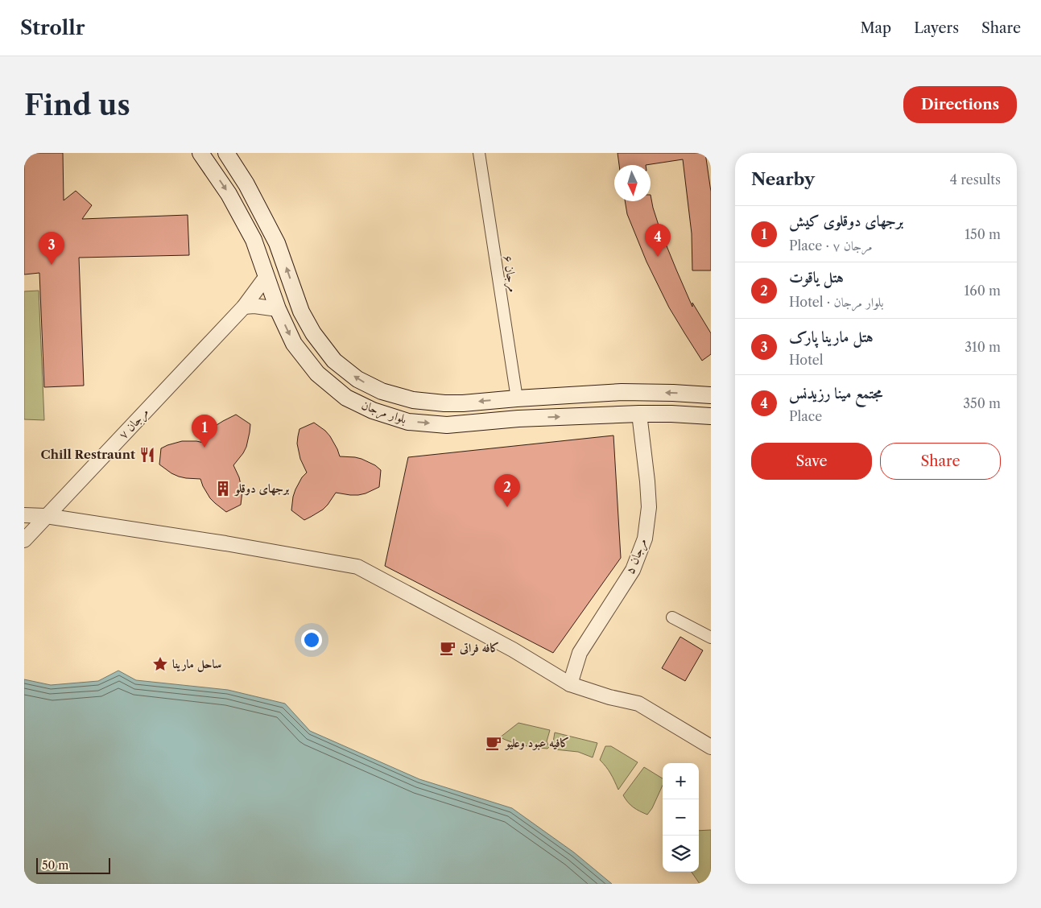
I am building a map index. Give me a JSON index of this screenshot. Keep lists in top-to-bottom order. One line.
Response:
{"streets":{"main road":["بلوار مرجان"],"street":["مرجان ۶","مرجان ۷","مرجان ۵"]},"crossings":[["مرجان ۶","بلوار مرجان"],["بلوار مرجان","مرجان ۷"],["بلوار مرجان","مرجان ۵"]],"places":{"restaurant":["Chill Restraunt"],"building":["برجهای دوقلو"],"cafe":["کافه فراتی","کافیه عبود وعلیو"],"place":["ساحل مارینا"]},"scale_bar":"50 m","north":"bottom","page":{"header":"Strollr","nav":["Map","Layers","Share"],"buttons":["Directions",["Save","Share"]],"title":"Find us","heading":["Nearby","4 results"],"list":[{"mark":"1","name":"برجهای دوقلوی کیش","note":"Place · مرجان ۷","value":"150 m"},{"mark":"2","name":"هتل یاقوت","note":"Hotel · بلوار مرجان","value":"160 m"},{"mark":"3","name":"هتل مارینا پارک","note":"Hotel","value":"310 m"},{"mark":"4","name":"مجتمع مینا رزیدنس","note":"Place","value":"350 m"}],"pins":["4","3","1","2"],"map_buttons":["+","−"],"scale":"50 m"}}
